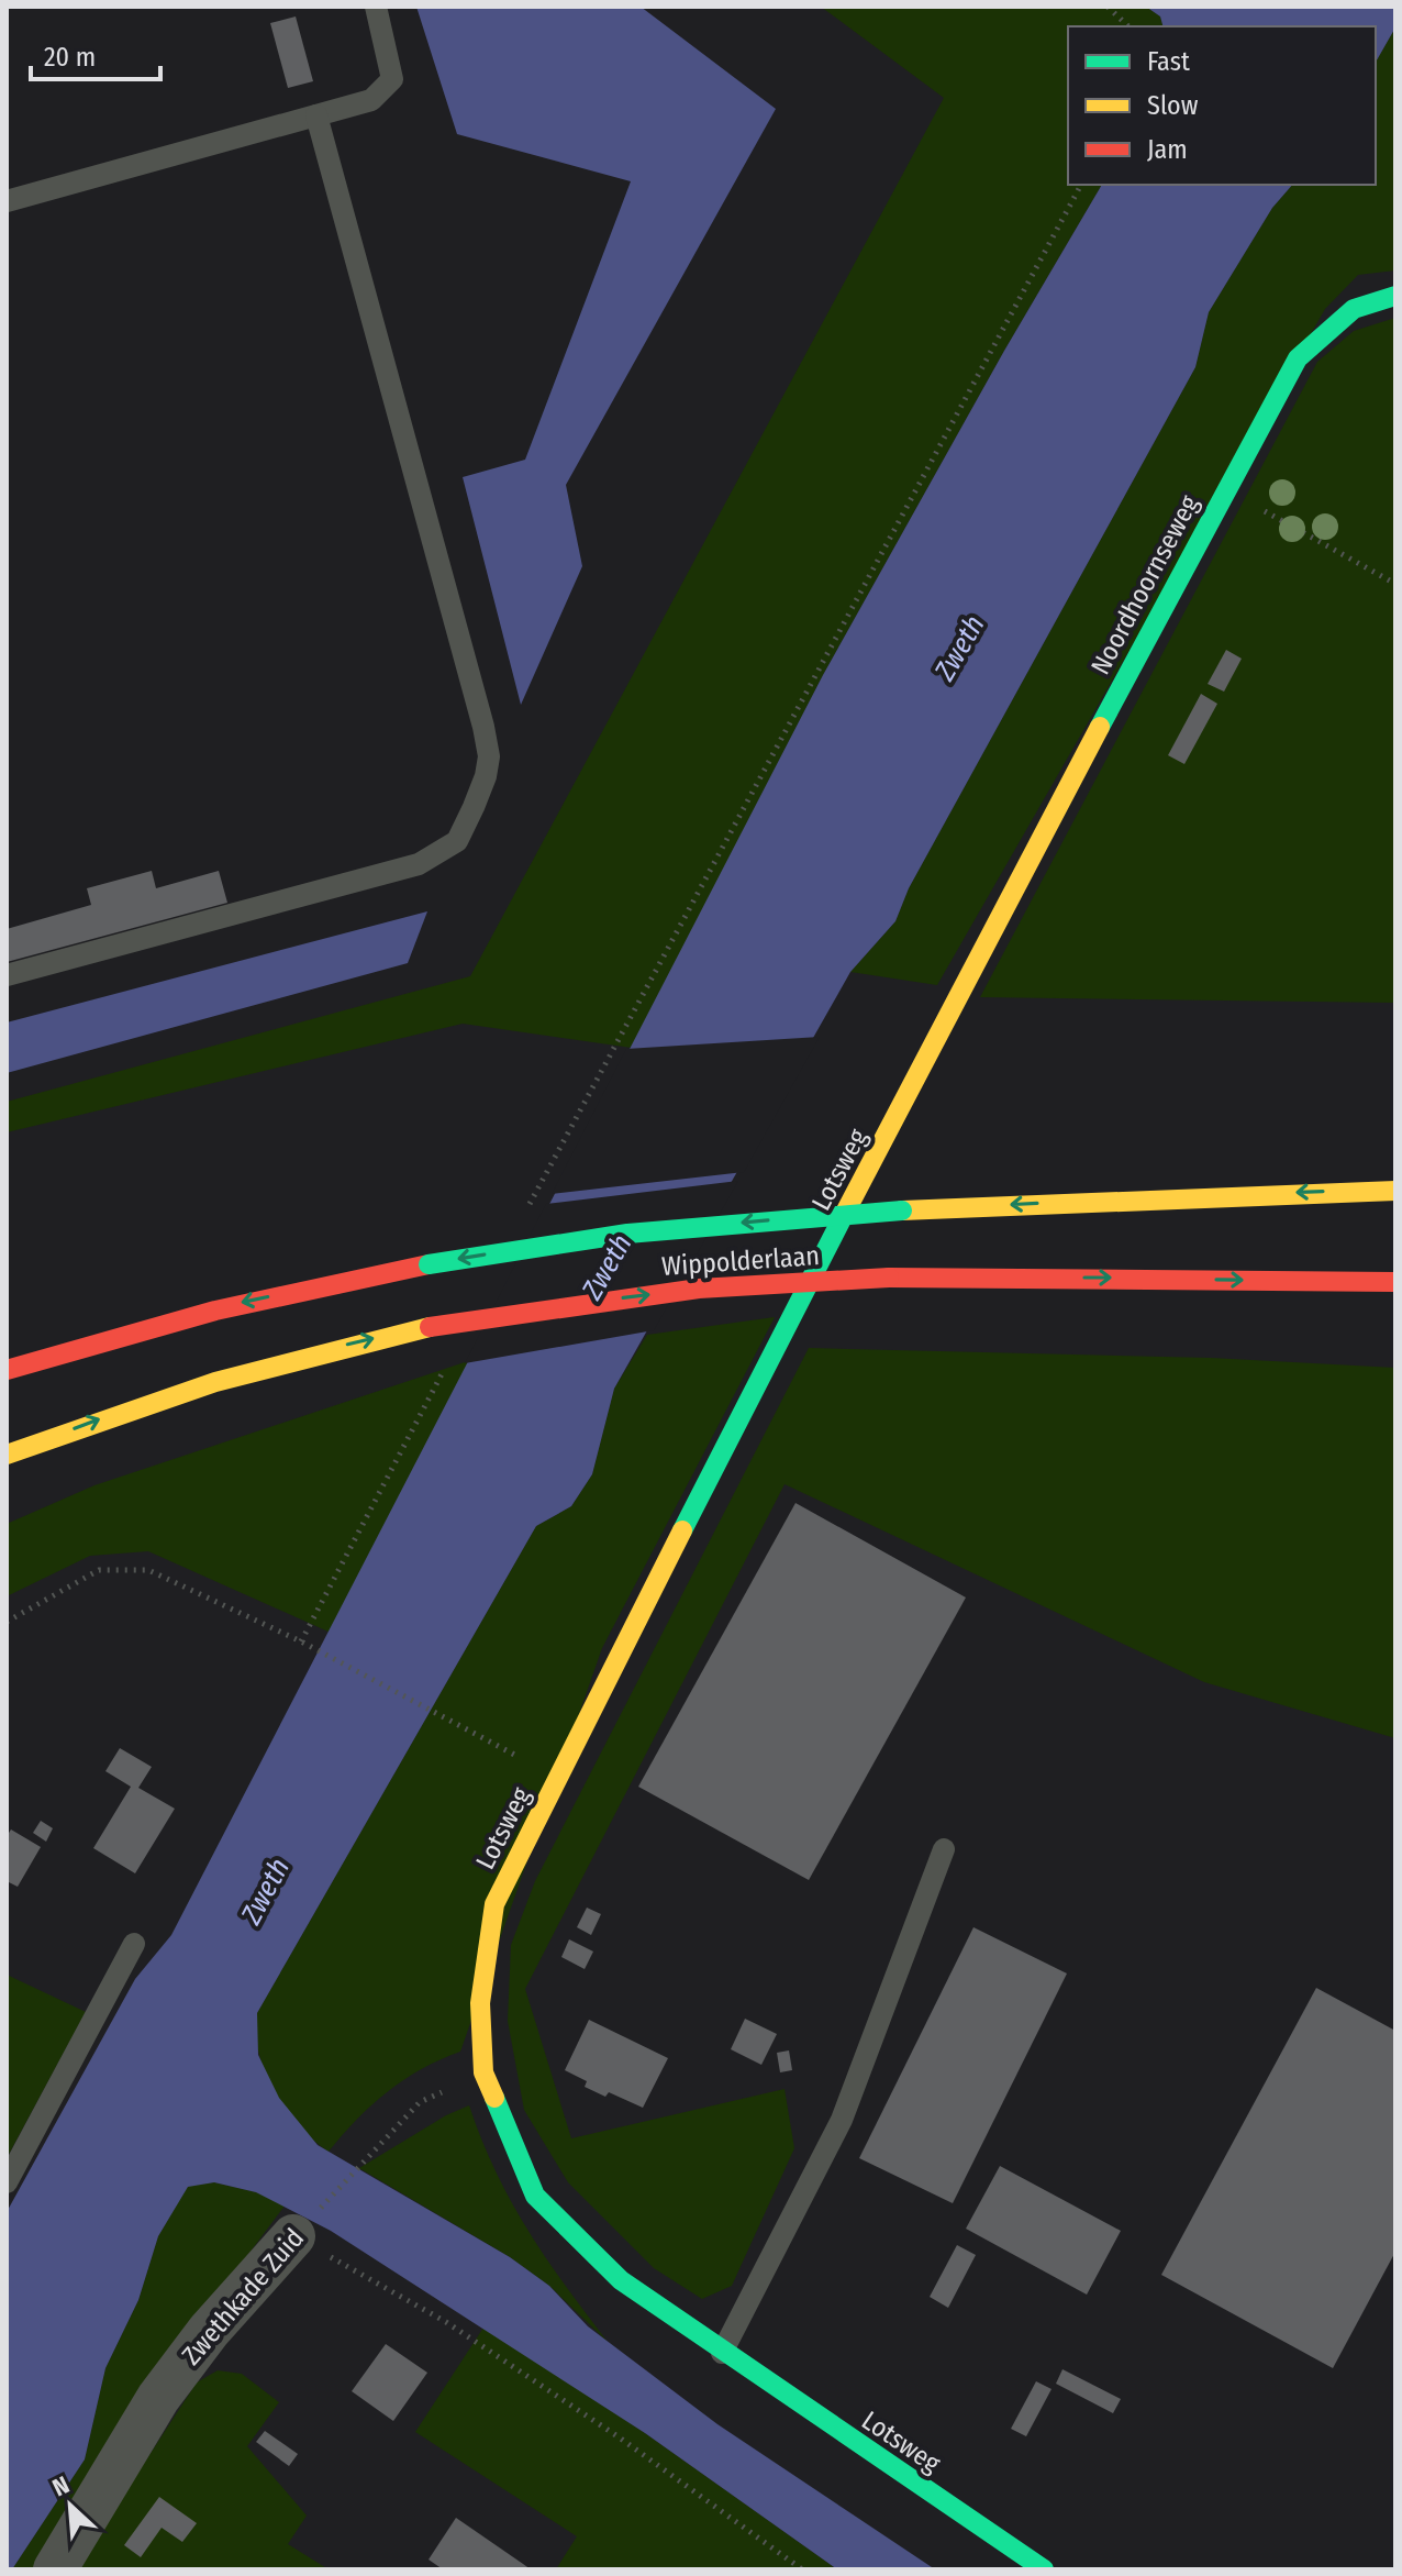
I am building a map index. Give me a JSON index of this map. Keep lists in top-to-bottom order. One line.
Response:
{"streets":{"main road":["Noordhoornseweg","Lotsweg","Wippolderlaan"],"street":["Zwethkade Zuid"]},"crossings":[["Noordhoornseweg","Lotsweg"],["Lotsweg","Zwethkade Zuid"]],"water":["Zweth"],"legend":["Fast","Slow","Jam"],"scale_bar":"20 m","north":"top left"}
